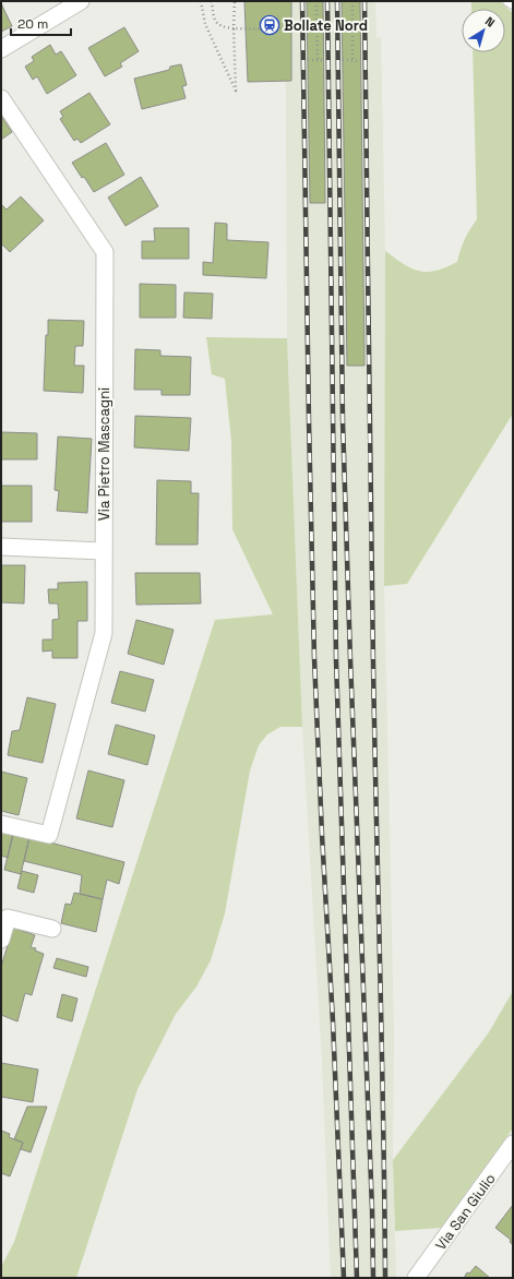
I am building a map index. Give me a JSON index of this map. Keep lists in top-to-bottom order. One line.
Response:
{"streets":{"street":["Via Pietro Mascagni","Via San Giulio"]},"places":{"station":["Bollate Nord"]},"scale_bar":"20 m","north":"top right"}
